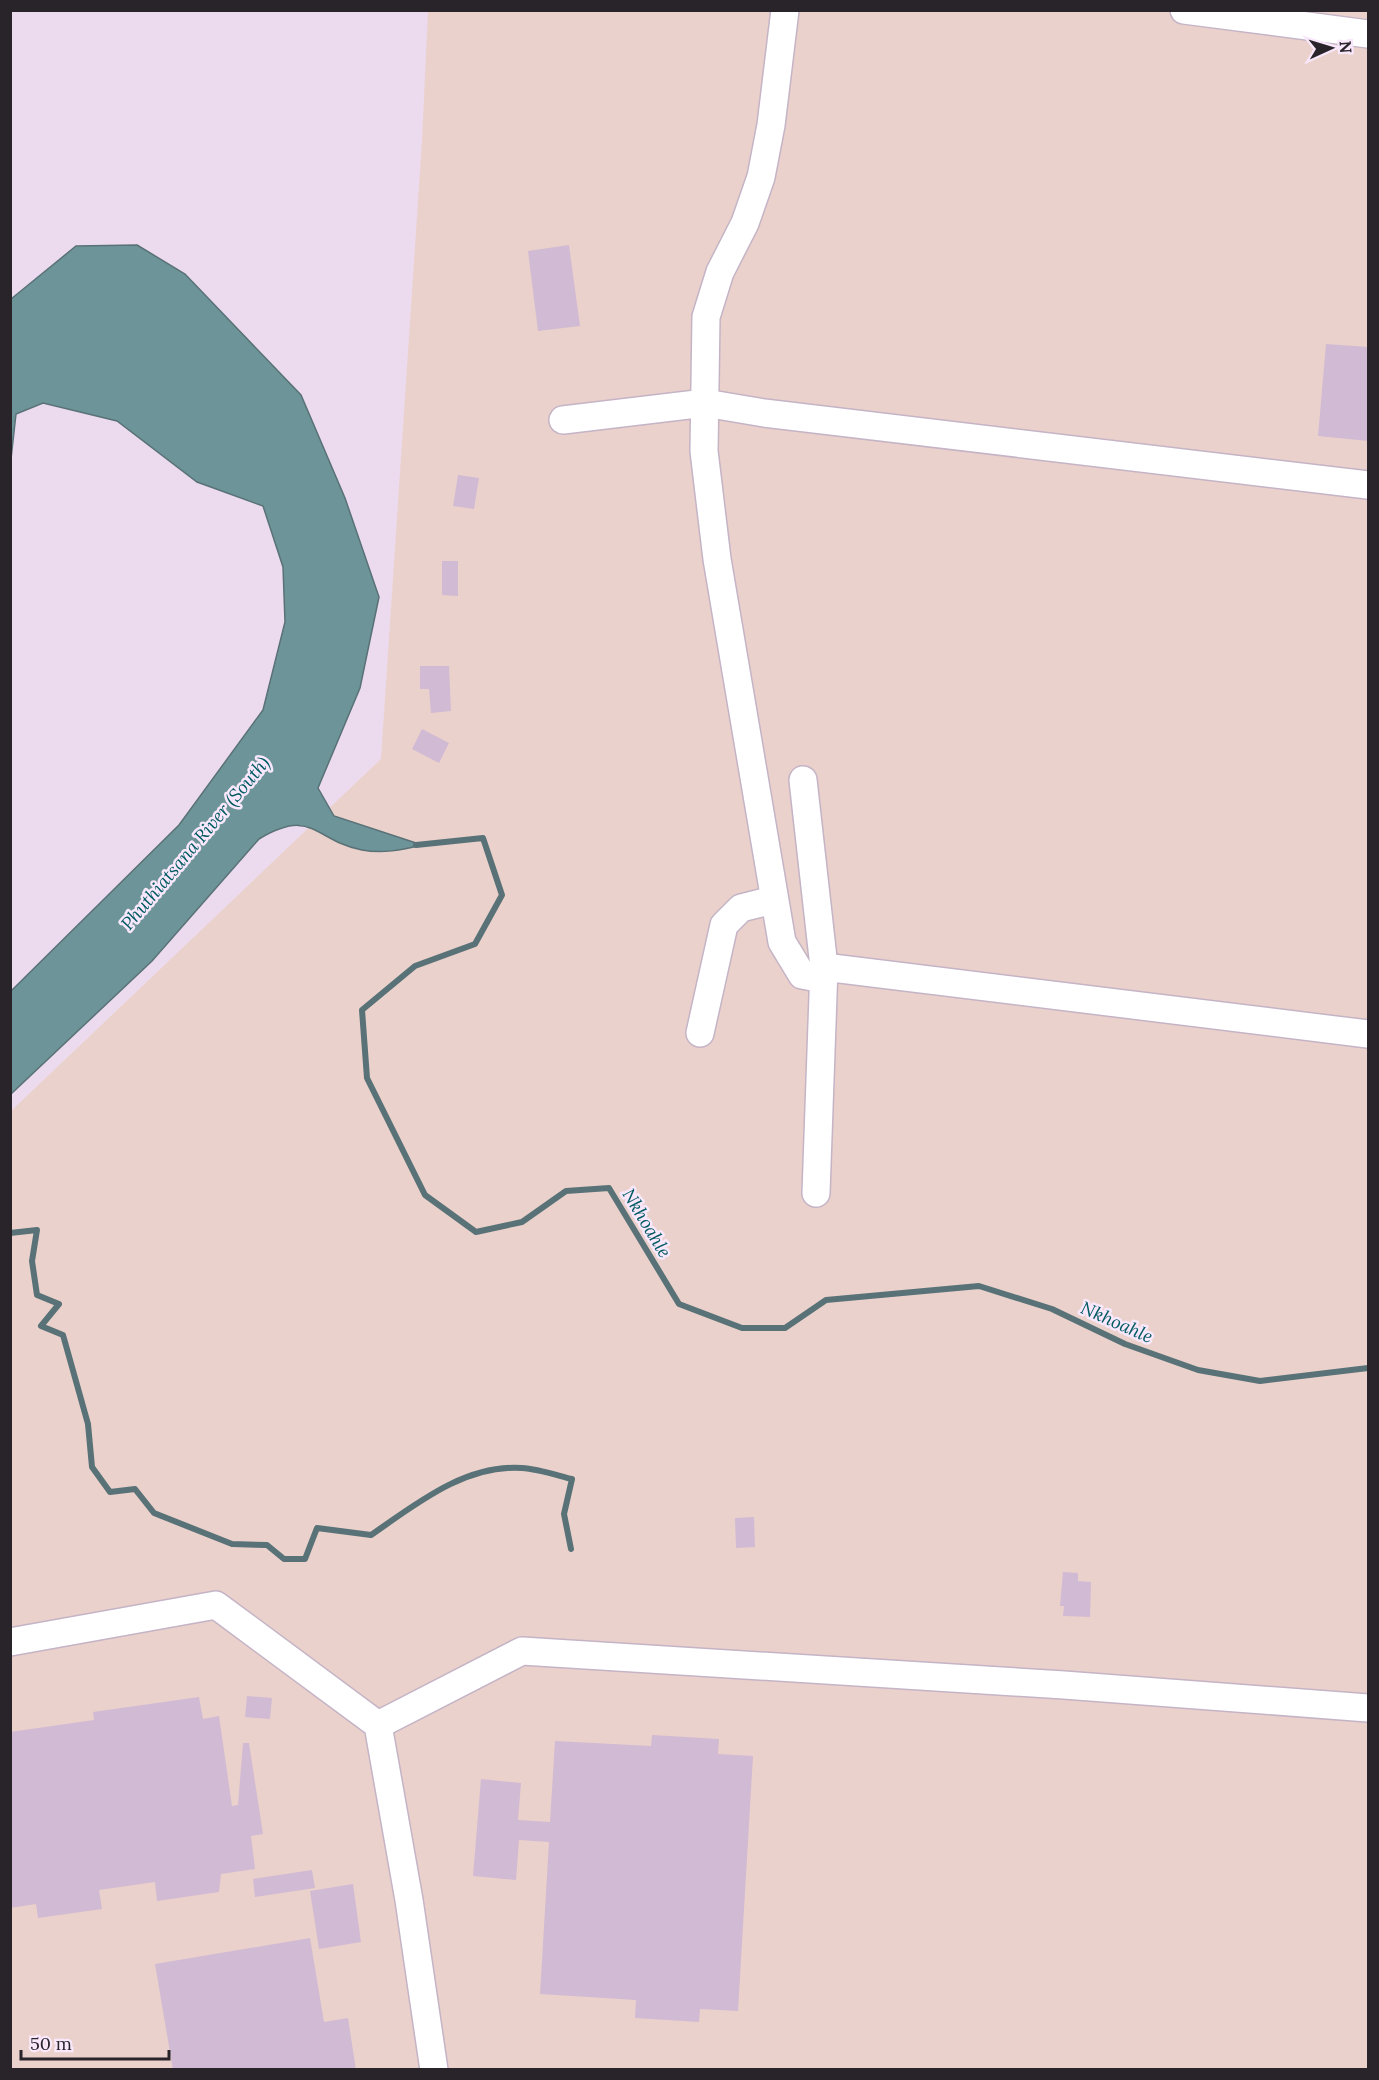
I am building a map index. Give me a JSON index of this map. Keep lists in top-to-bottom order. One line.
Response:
{"water":["Phuthiatsana River (South)","Nkhoahle"],"scale_bar":"50 m","north":"right"}
